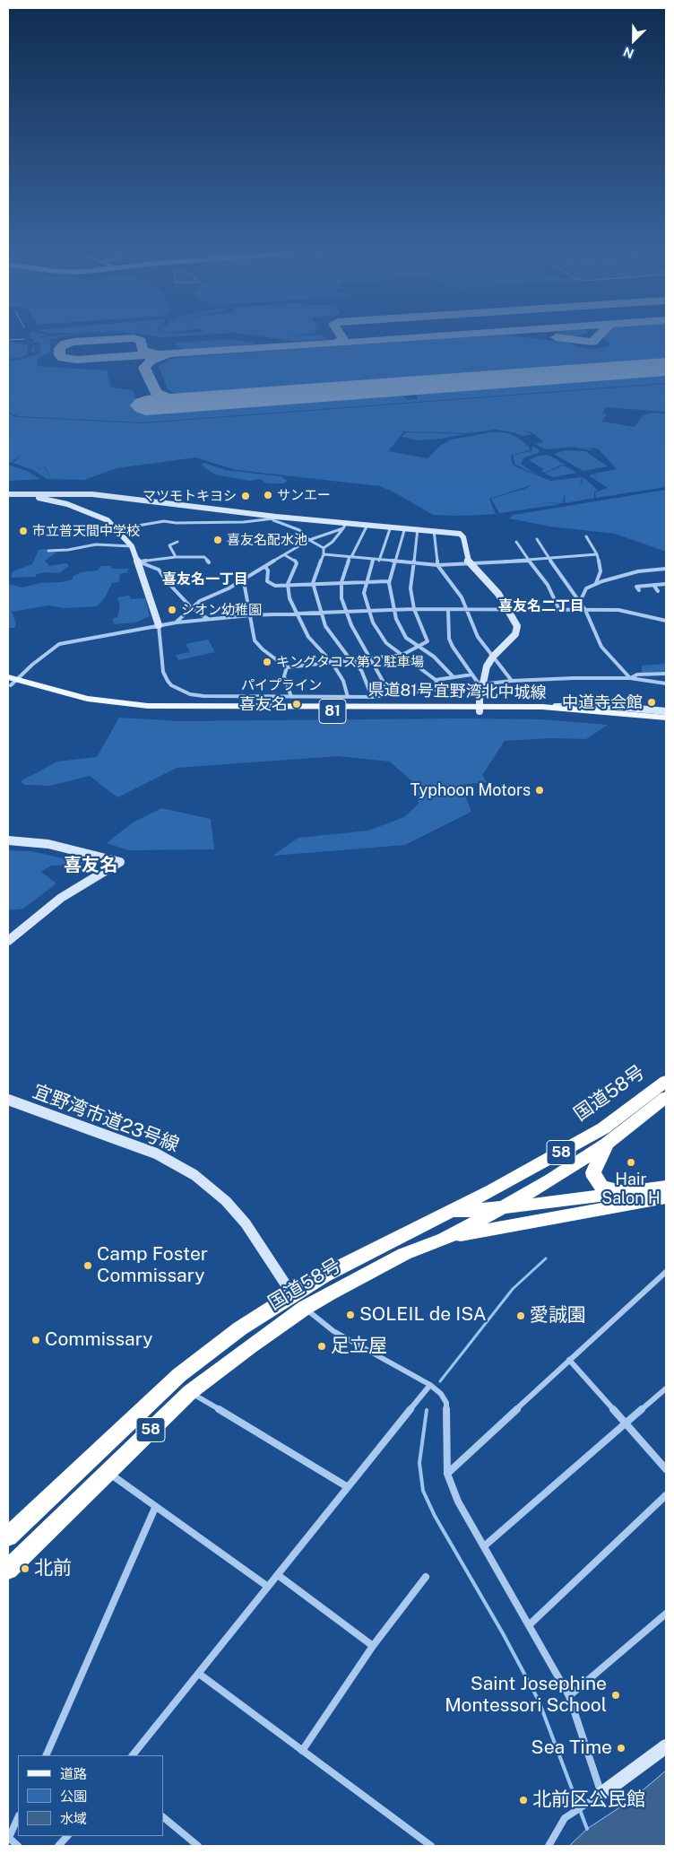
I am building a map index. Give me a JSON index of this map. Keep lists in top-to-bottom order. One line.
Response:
{"streets":{"highway":["国道58号","58"],"main road":["県道81号宜野湾北中城線","81"],"street":["パイプライン","宜野湾市道23号線"]},"crossings":[["パイプライン","県道81号宜野湾北中城線"],["国道58号","宜野湾市道23号線"],["国道58号","58"]],"districts":["喜友名一丁目","喜友名二丁目","喜友名"],"places":["サンエー","マツモトキヨシ","市立普天間中学校","喜友名配水池","シオン幼稚園","キングタコス第２駐車場","中道寺会館","喜友名","Typhoon Motors","Hair Salon H","Camp Foster Commissary","SOLEIL de ISA","愛誠園","Commissary","足立屋","北前","Saint Josephine Montessori School","Sea Time","北前区公民館"],"legend":["道路","公園","水域"],"north":"bottom left"}
